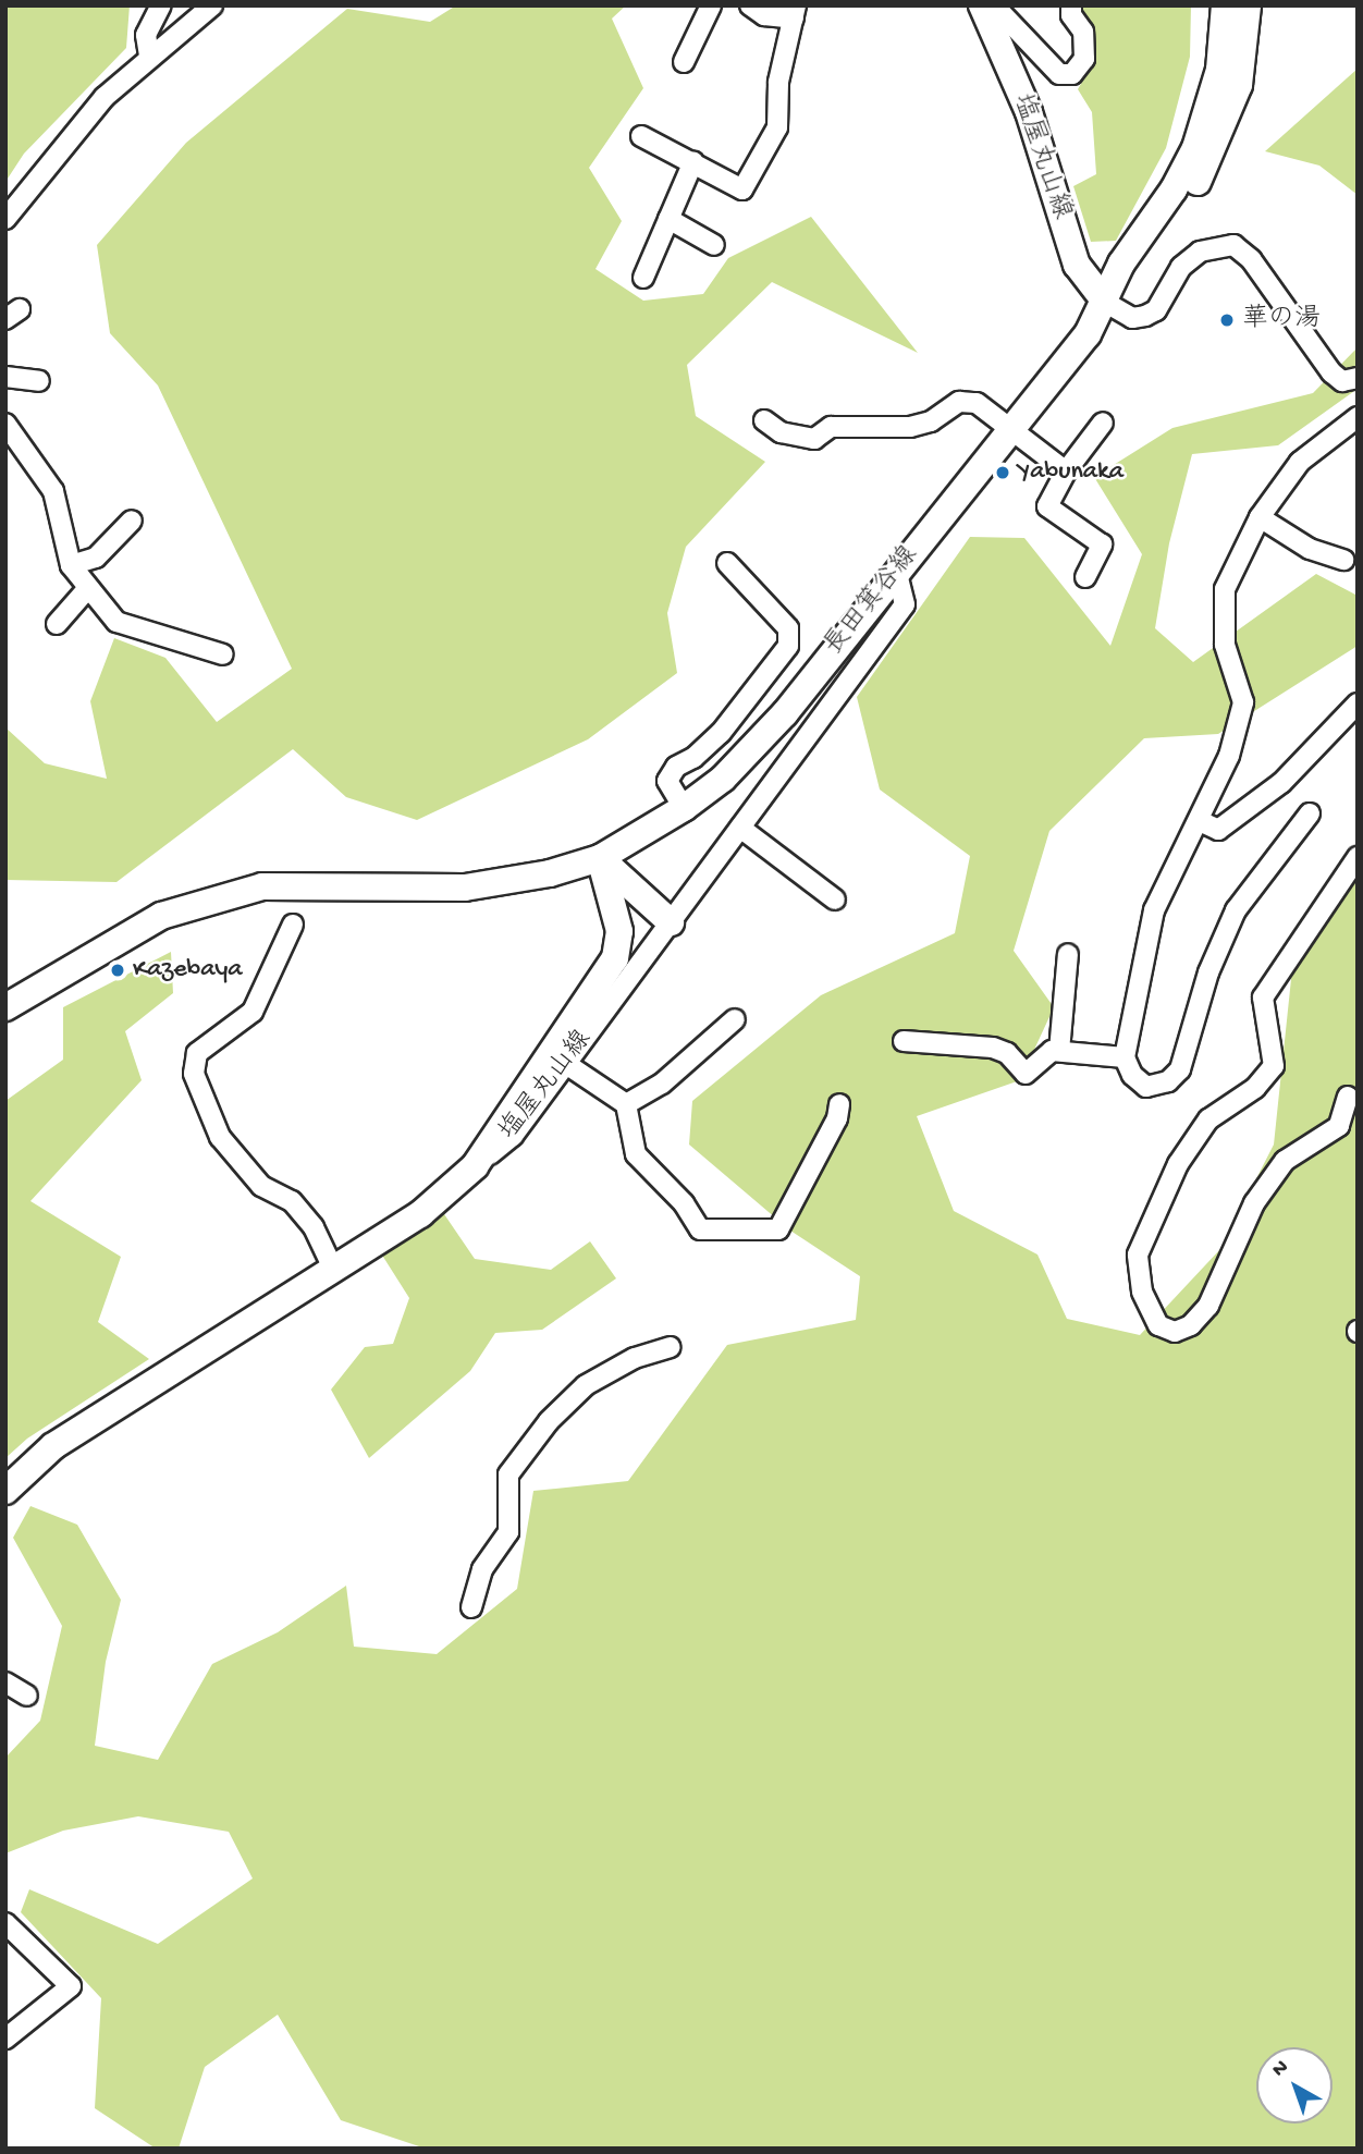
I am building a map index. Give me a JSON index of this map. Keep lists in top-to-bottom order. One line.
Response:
{"streets":{"street":["塩屋丸山線","長田箕谷線"]},"crossings":[["塩屋丸山線","長田箕谷線"]],"places":["華の湯","Yabunaka","Kazebaya"],"north":"top left"}
